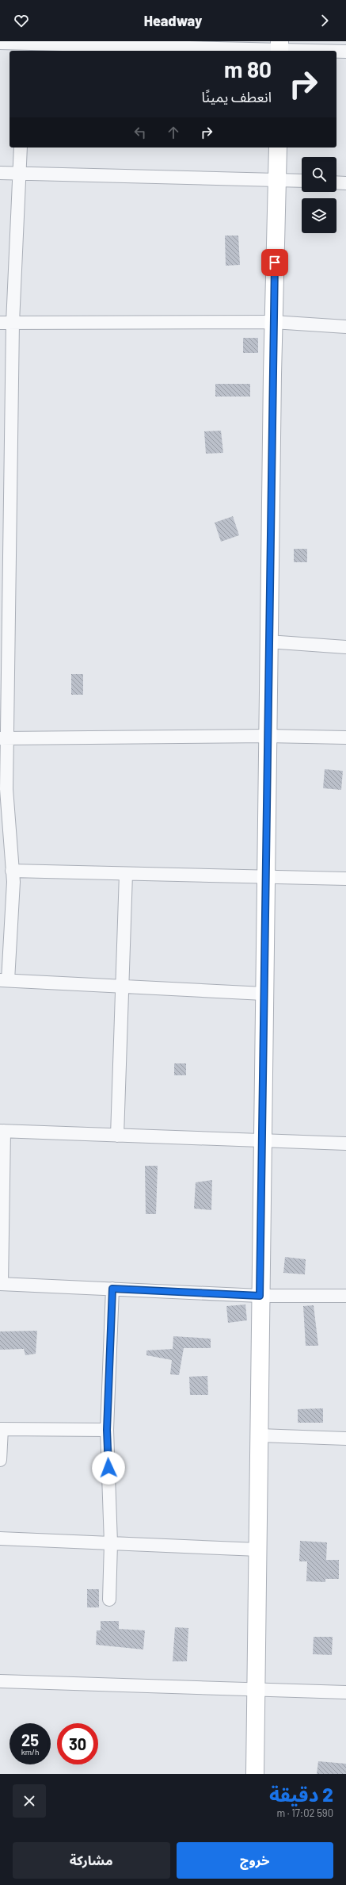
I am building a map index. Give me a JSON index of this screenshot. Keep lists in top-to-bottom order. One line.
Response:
{"page":{"header":"Headway","turn":["80 m","انعطف يمينًا"],"speed":"25 km/h","limit":"30","heading":["2 دقيقة","590 m · 17:02"],"buttons":["خروج","مشاركة"]}}
